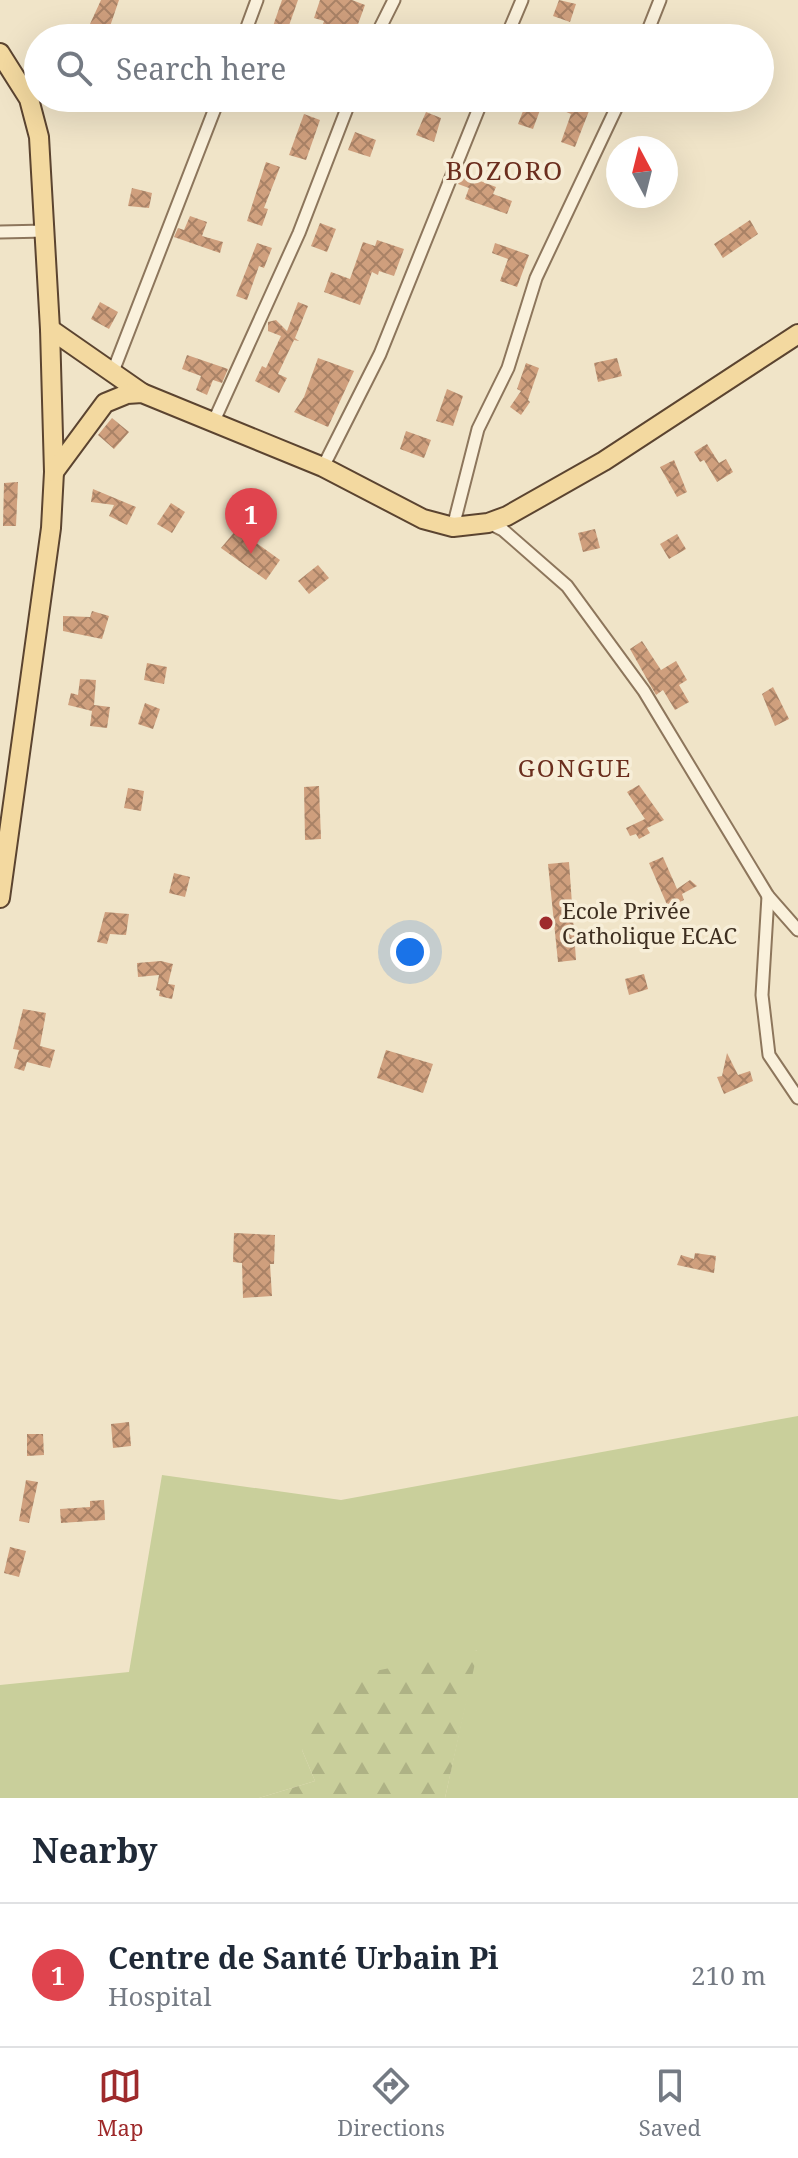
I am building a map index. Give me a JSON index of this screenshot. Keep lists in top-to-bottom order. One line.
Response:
{"districts":["BOZORO","GONGUE"],"places":["Ecole Privée Catholique ECAC"],"north":"top","page":{"search":"Search here","pins":"1","heading":"Nearby","list":[{"mark":"1","name":"Centre de Santé Urbain Pi","note":"Hospital","value":"210 m"}],"nav":["Map","Directions","Saved"]}}
